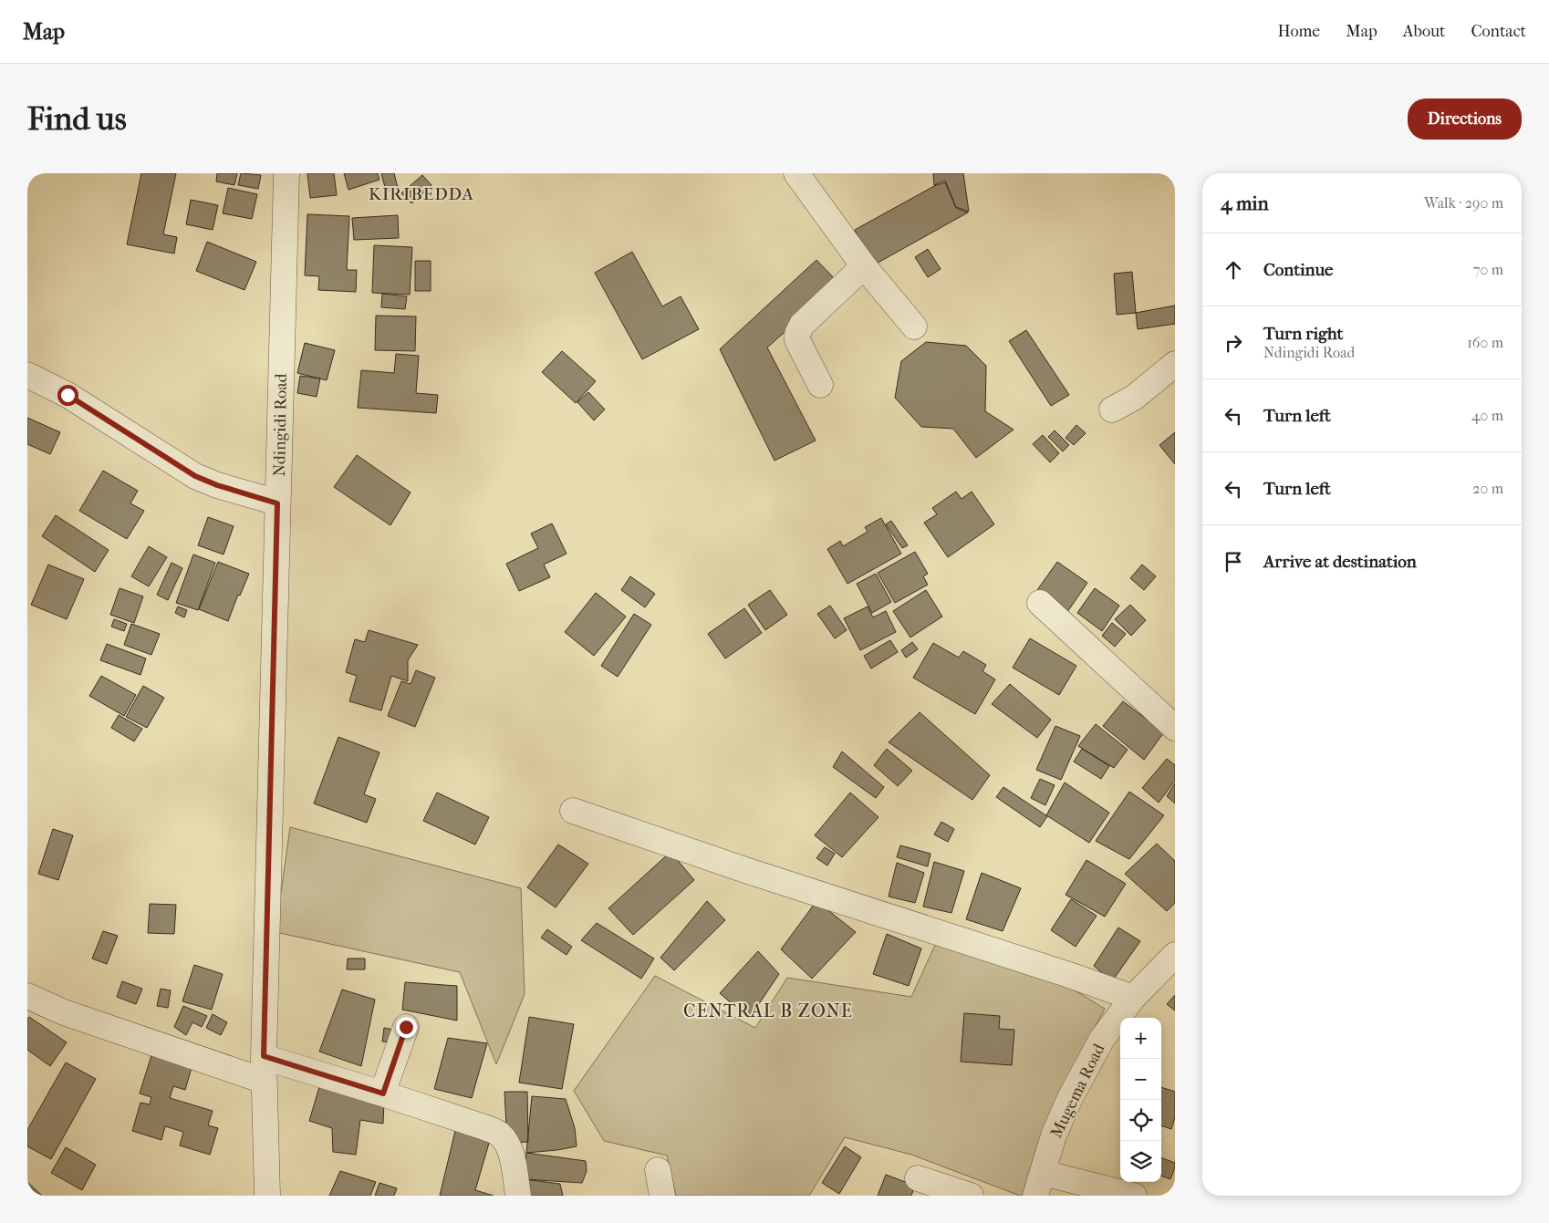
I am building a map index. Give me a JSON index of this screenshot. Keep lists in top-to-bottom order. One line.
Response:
{"streets":{"street":["Ndingidi Road","Mugema Road"]},"districts":["KIRIBEDDA","CENTRAL B ZONE"],"page":{"header":"Map","nav":["Home","Map","About","Contact"],"buttons":"Directions","title":"Find us","heading":["4 min","Walk · 290 m"],"list":[["Continue","70 m"],["Turn right","Ndingidi Road","160 m"],["Turn left","40 m"],["Turn left","20 m"],"Arrive at destination"],"map_buttons":["+","−"]}}
